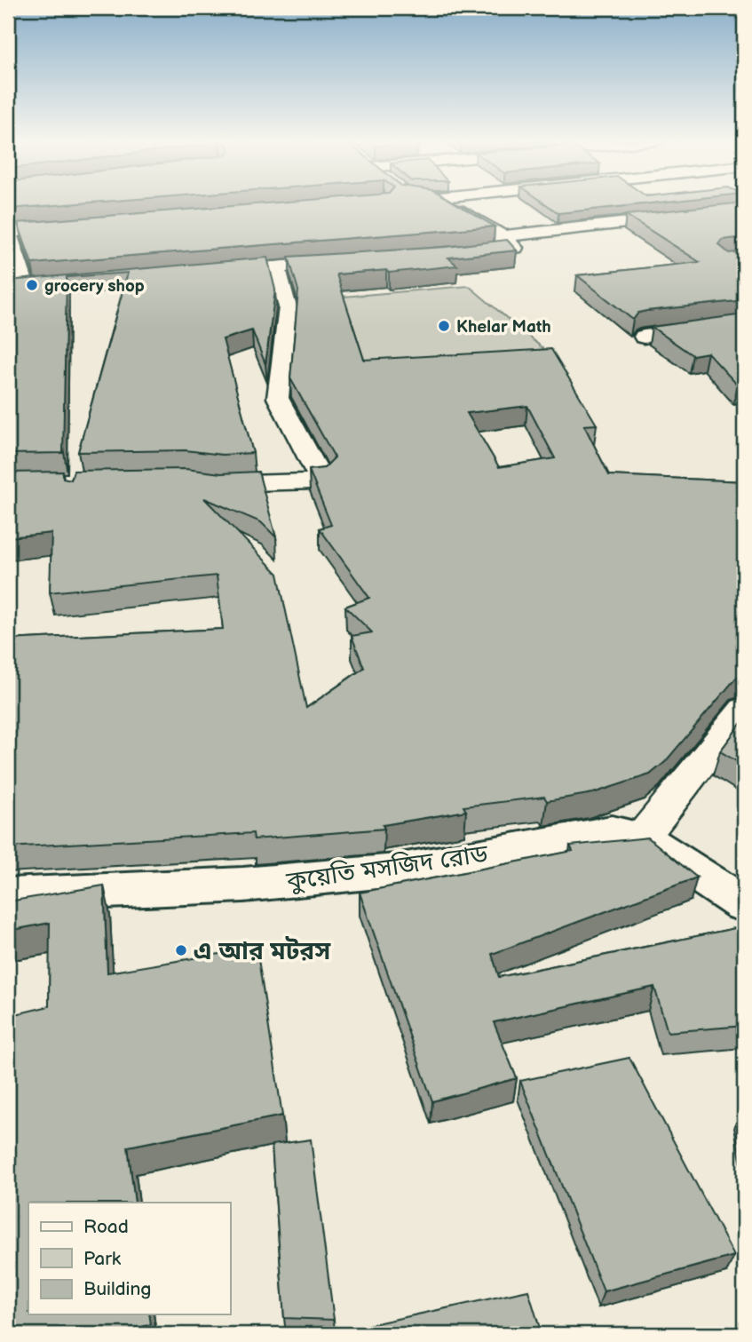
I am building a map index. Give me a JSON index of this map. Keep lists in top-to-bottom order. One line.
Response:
{"streets":{"street":["কুয়েতি মসজিদ রোড"]},"places":["grocery shop","Khelar Math","এ আর মটরস"],"legend":["Road","Park","Building"]}
